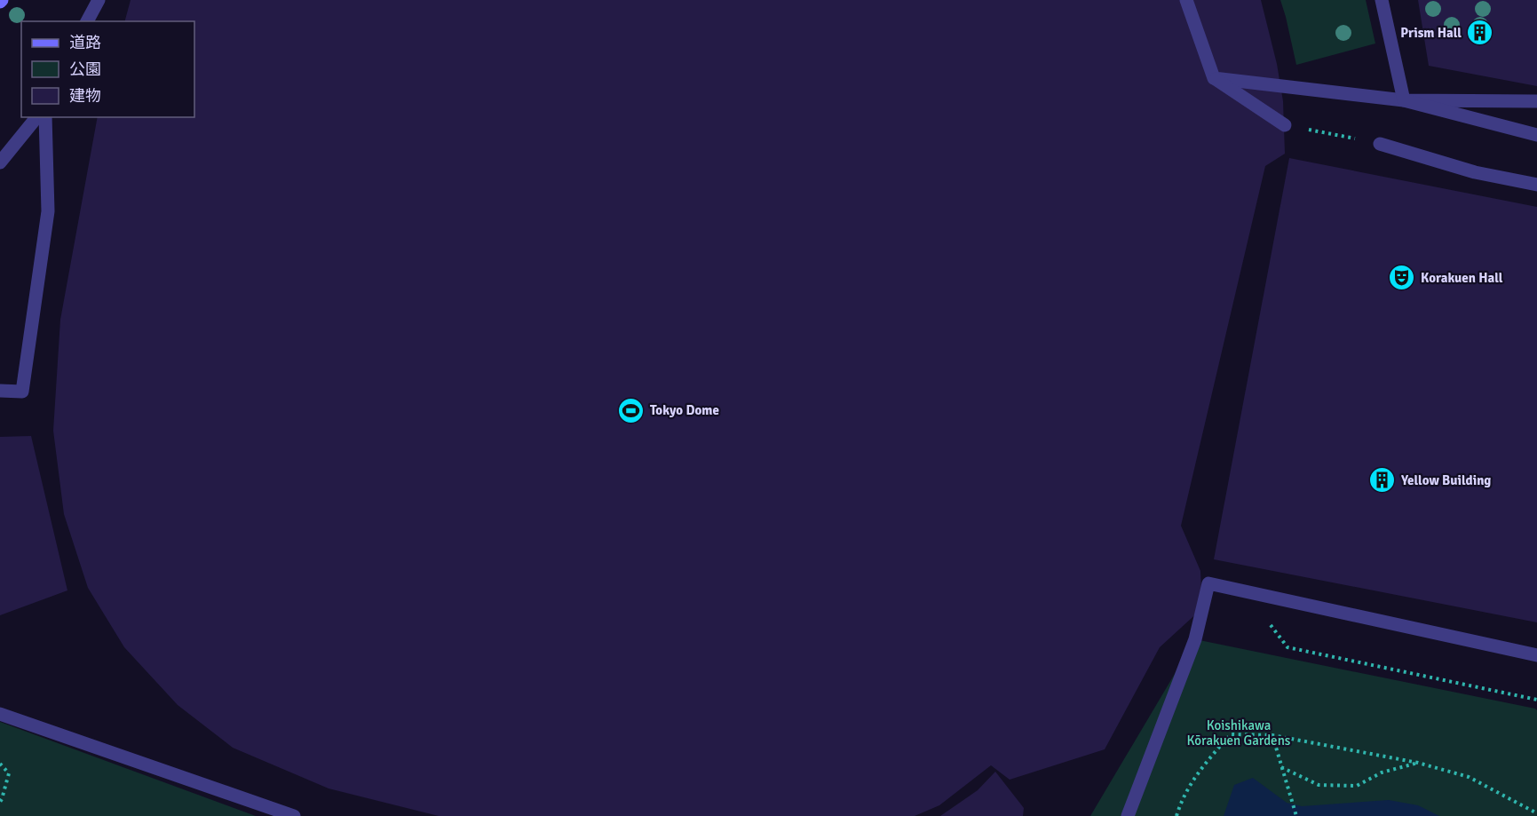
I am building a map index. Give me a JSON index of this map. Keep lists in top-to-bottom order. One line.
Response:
{"parks":["Koishikawa Kōrakuen Gardens"],"places":{"building":["Prism Hall","Yellow Building"],"theatre":["Korakuen Hall"],"sports":["Tokyo Dome"]},"legend":["道路","公園","建物"]}
